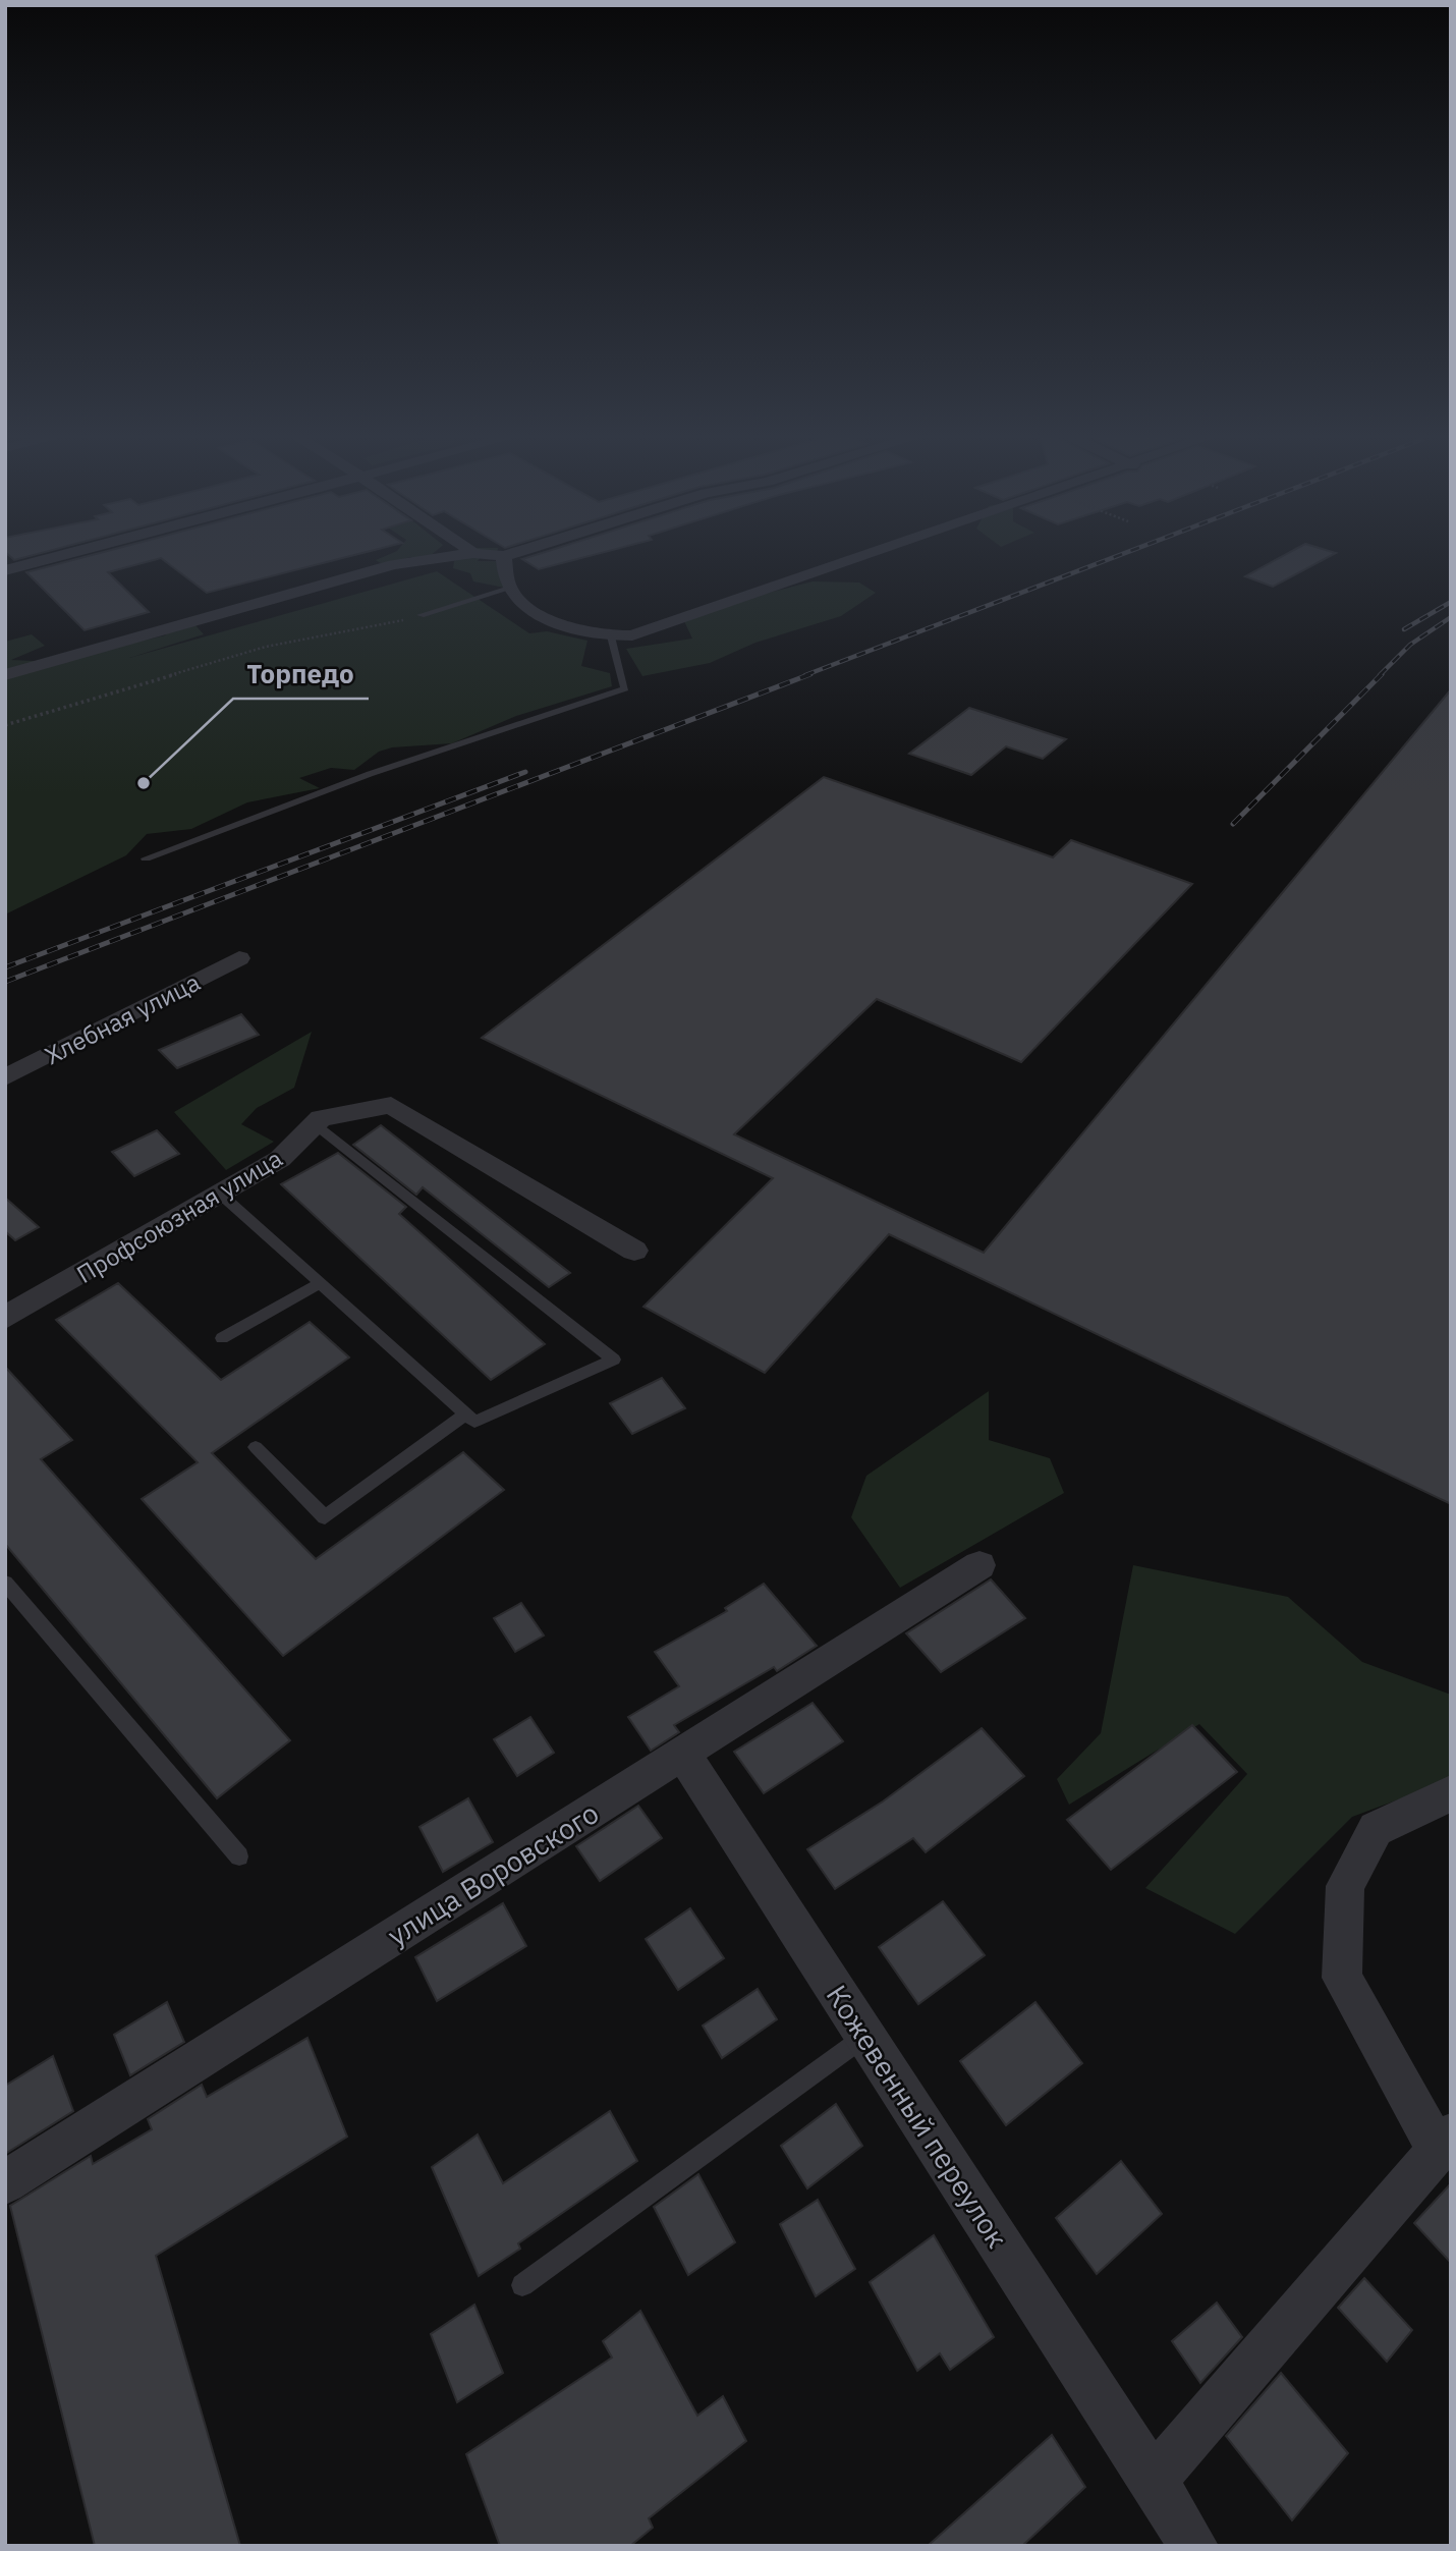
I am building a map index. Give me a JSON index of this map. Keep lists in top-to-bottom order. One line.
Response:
{"streets":{"street":["Хлебная улица","Профсоюзная улица","улица Воровского","Кожевенный переулок"]},"crossings":[["улица Воровского","Кожевенный переулок"]],"places":["Торпедо"]}
